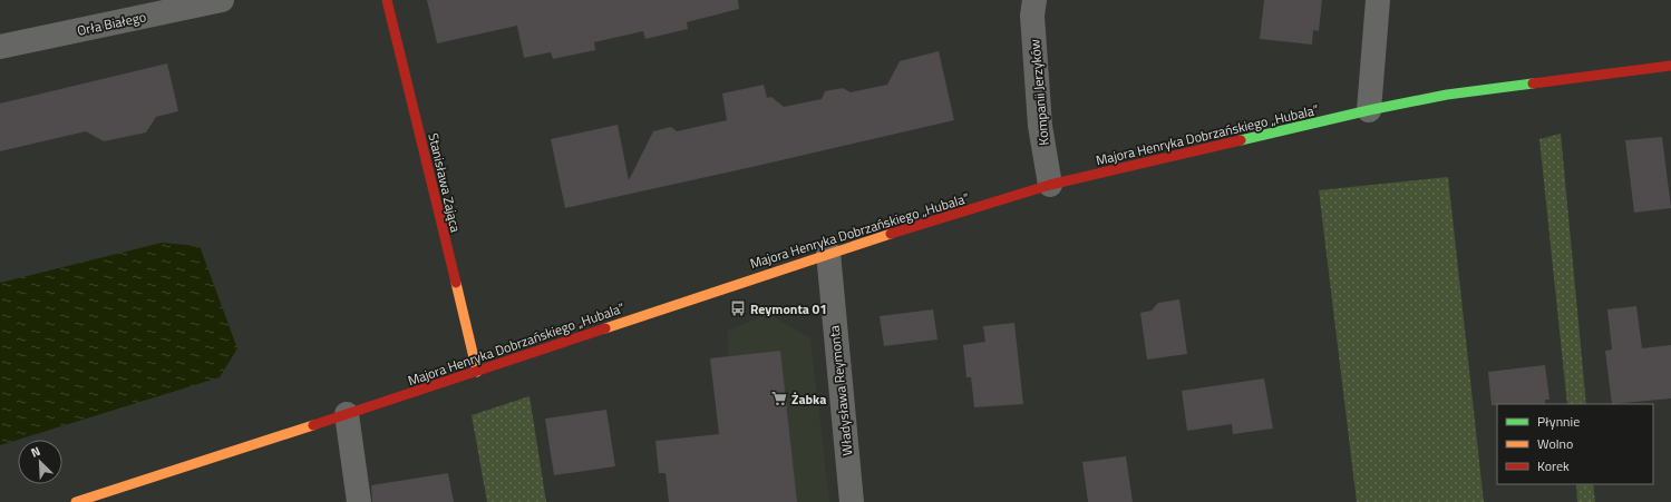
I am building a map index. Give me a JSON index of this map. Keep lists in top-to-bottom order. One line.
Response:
{"streets":{"street":["Orła Białego","Kompanii Jerzyków","Majora Henryka Dobrzańskiego „Hubala”","Stanisława Zająca","Władysława Reymonta"]},"crossings":[["Kompanii Jerzyków","Majora Henryka Dobrzańskiego „Hubala”"],["Majora Henryka Dobrzańskiego „Hubala”","Stanisława Zająca"],["Majora Henryka Dobrzańskiego „Hubala”","Władysława Reymonta"]],"places":{"bus stop":["Reymonta 01"],"supermarket":["Żabka"]},"legend":["Płynnie","Wolno","Korek"],"north":"top left"}
